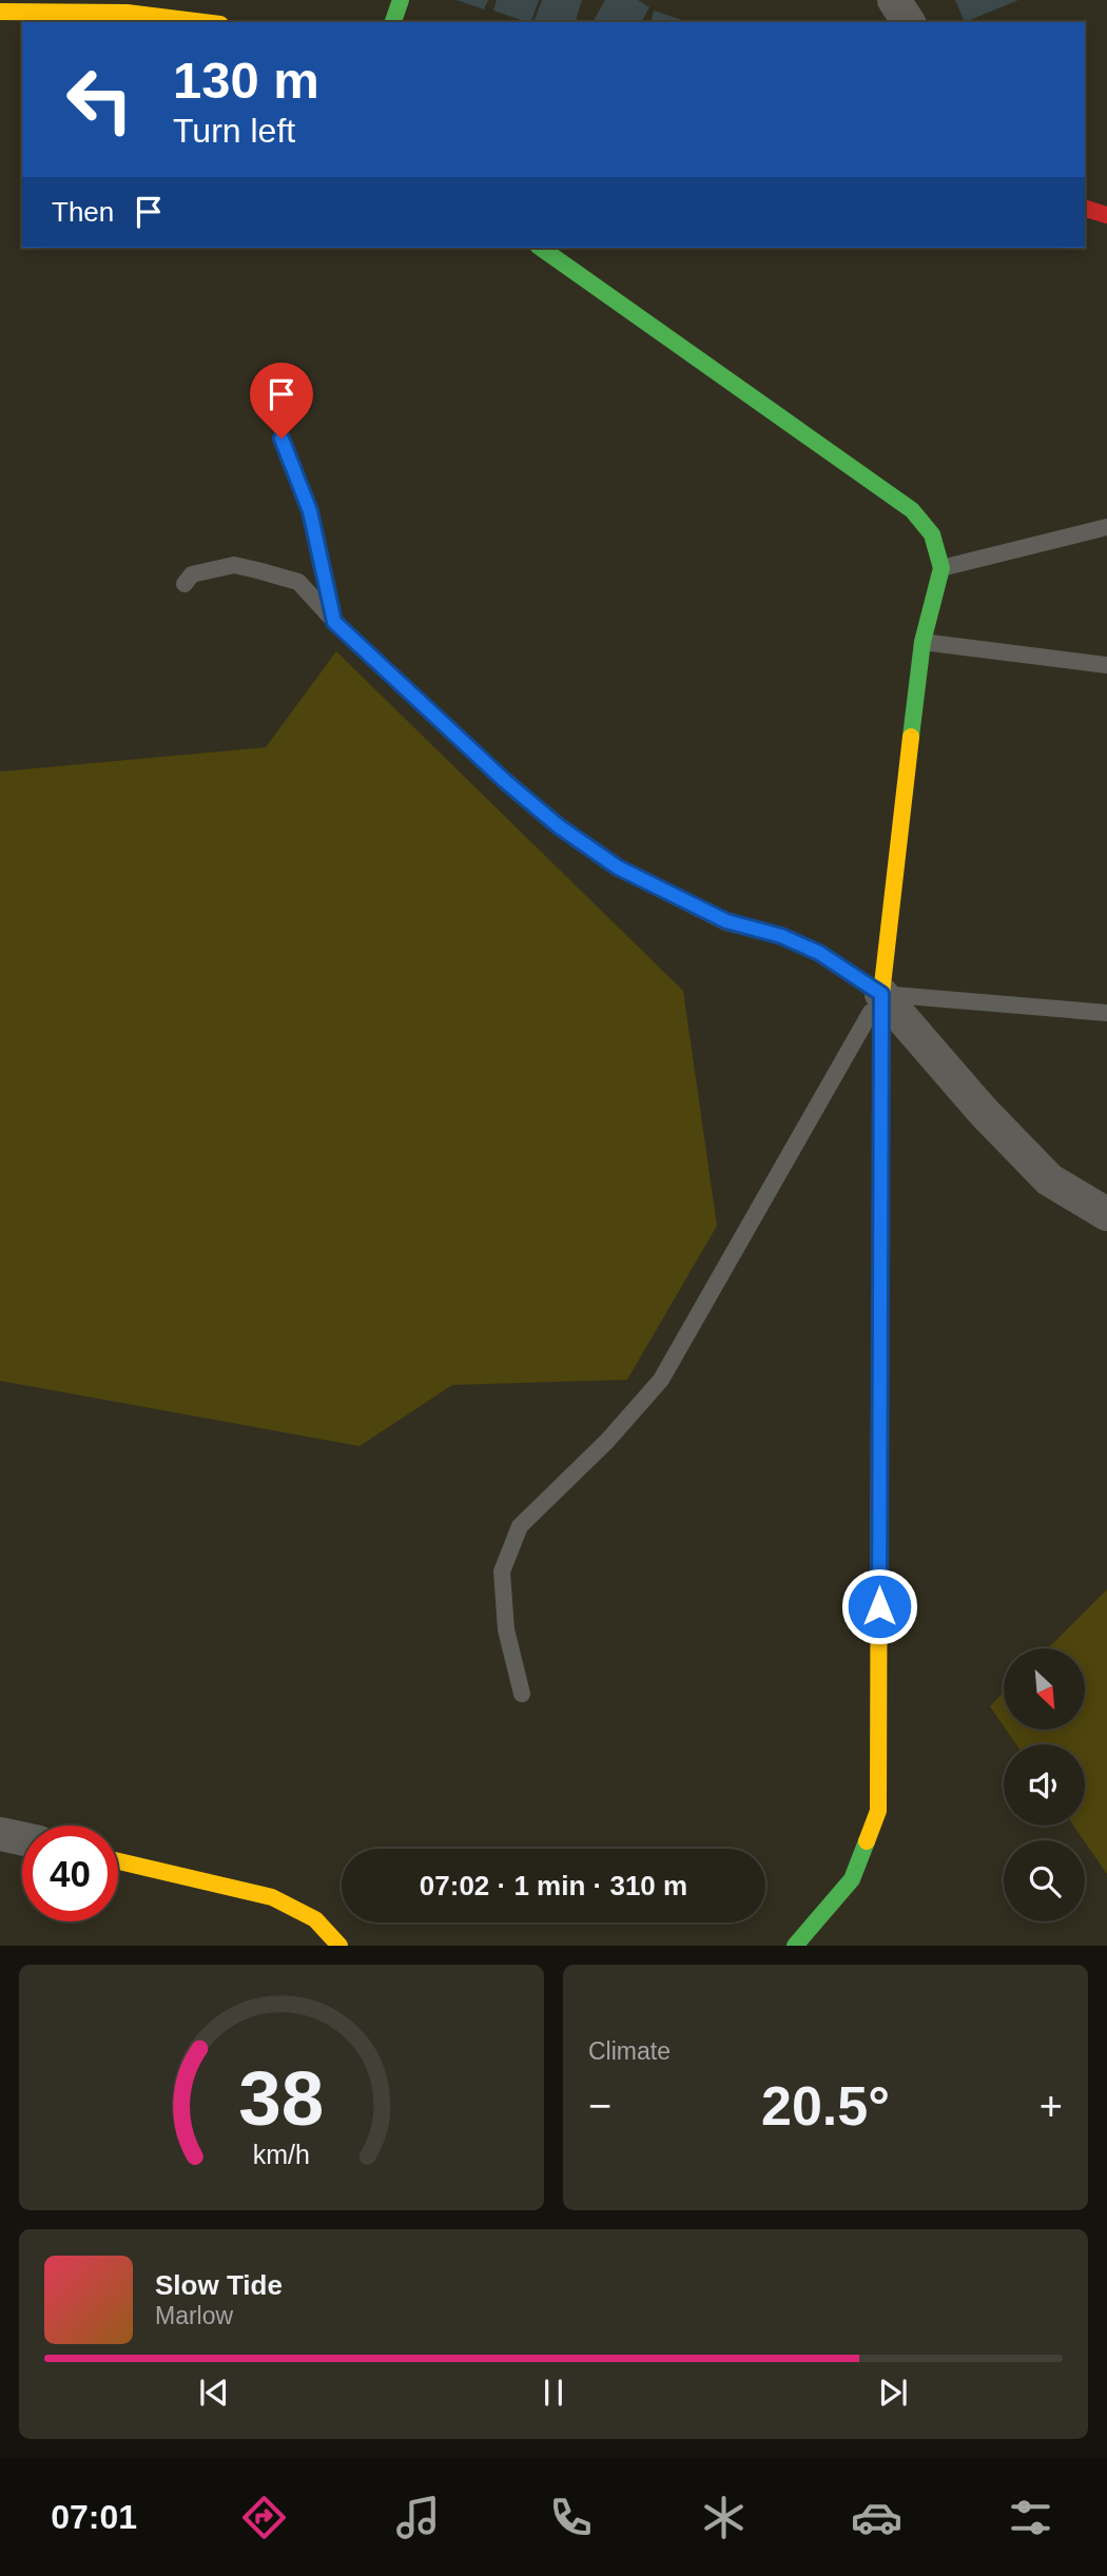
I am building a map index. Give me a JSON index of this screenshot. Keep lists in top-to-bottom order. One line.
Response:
{"north":"bottom right","page":{"turn":["130 m","Turn left"],"then":"Then","limit":"40","trip":"07:02 · 1 min · 310 m","tile":"Climate","heat":["−","20.5°","+"],"song":["Slow Tide","Marlow"],"tabs":"07:01","gauge":["38","km/h"]}}
